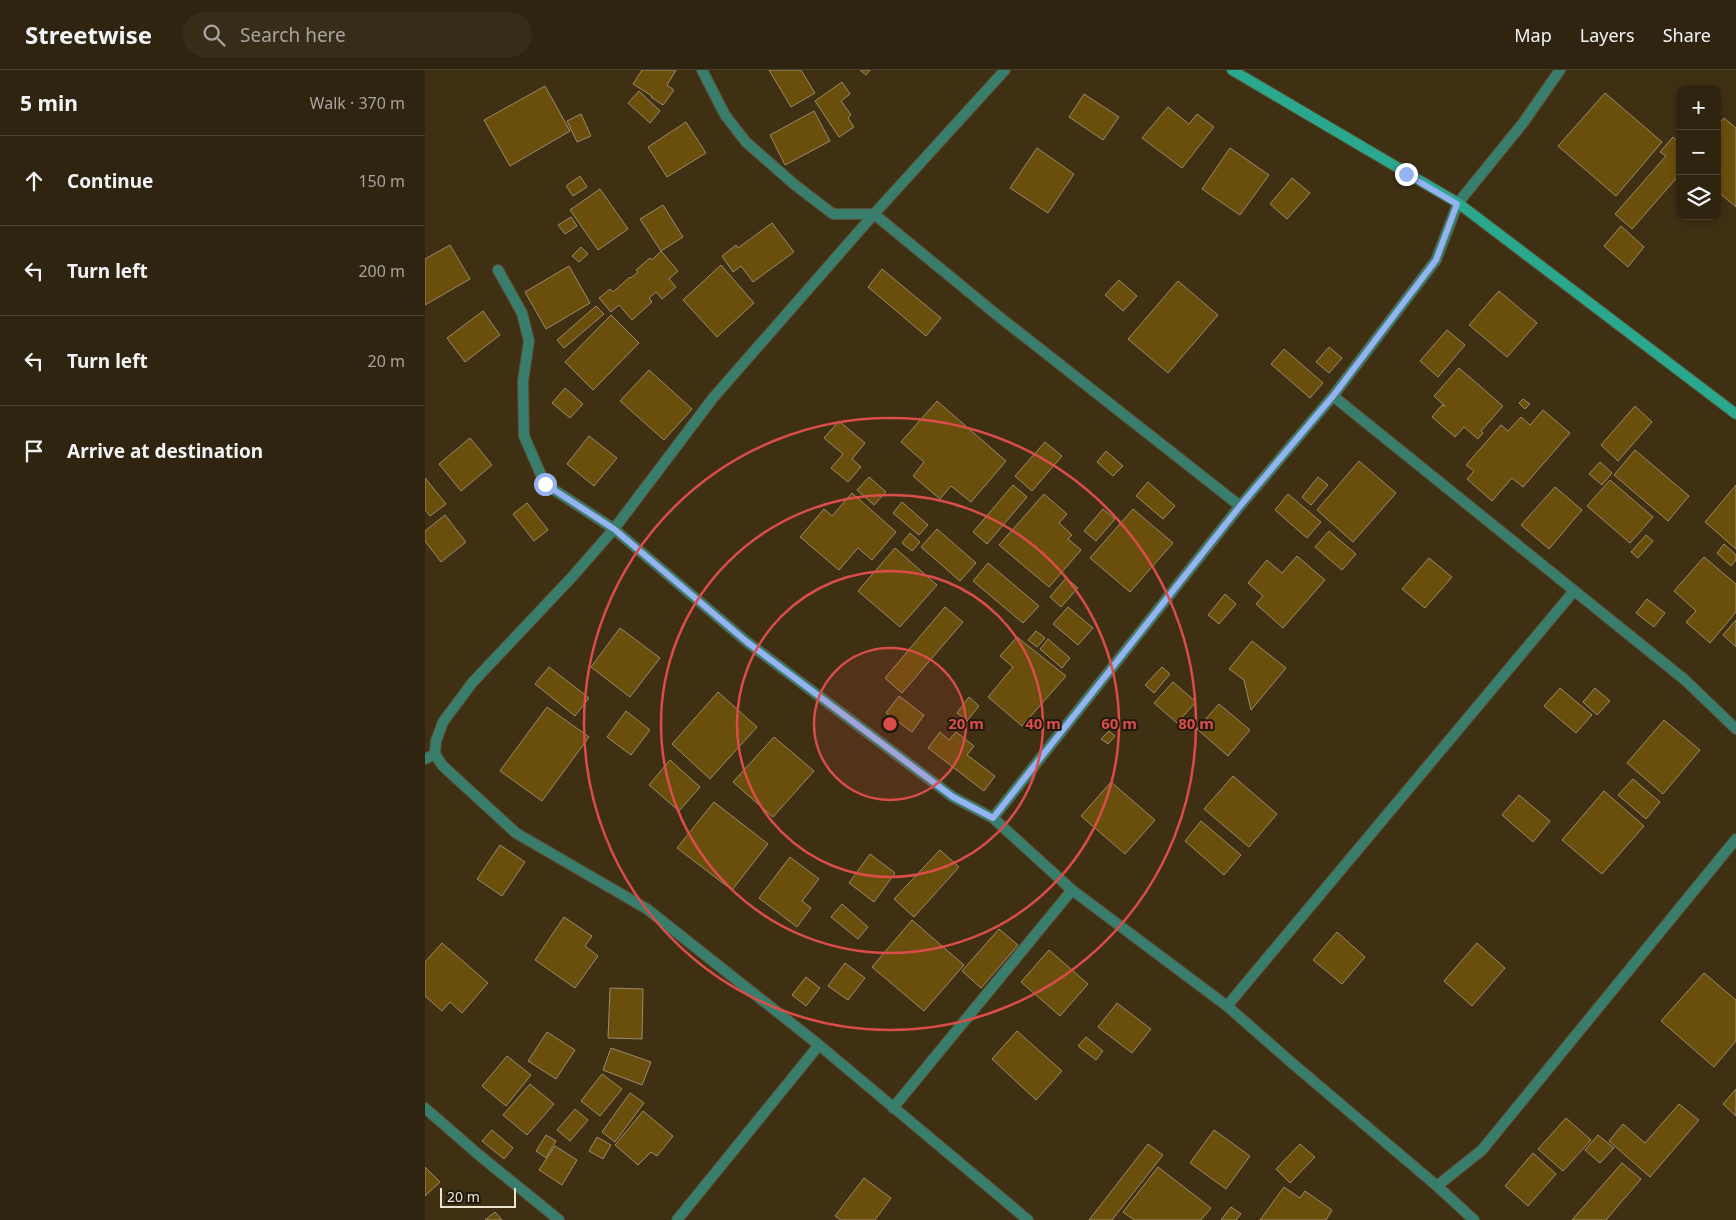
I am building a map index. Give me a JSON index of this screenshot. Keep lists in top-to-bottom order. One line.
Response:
{"scale_bar":"20 m","page":{"header":"Streetwise","search":"Search here","nav":["Map","Layers","Share"],"heading":["5 min","Walk · 370 m"],"map_buttons":["+","−"],"list":[["Continue","150 m"],["Turn left","200 m"],["Turn left","20 m"],"Arrive at destination"],"scale":"20 m"},"rings":["20 m","40 m","60 m","80 m"]}
